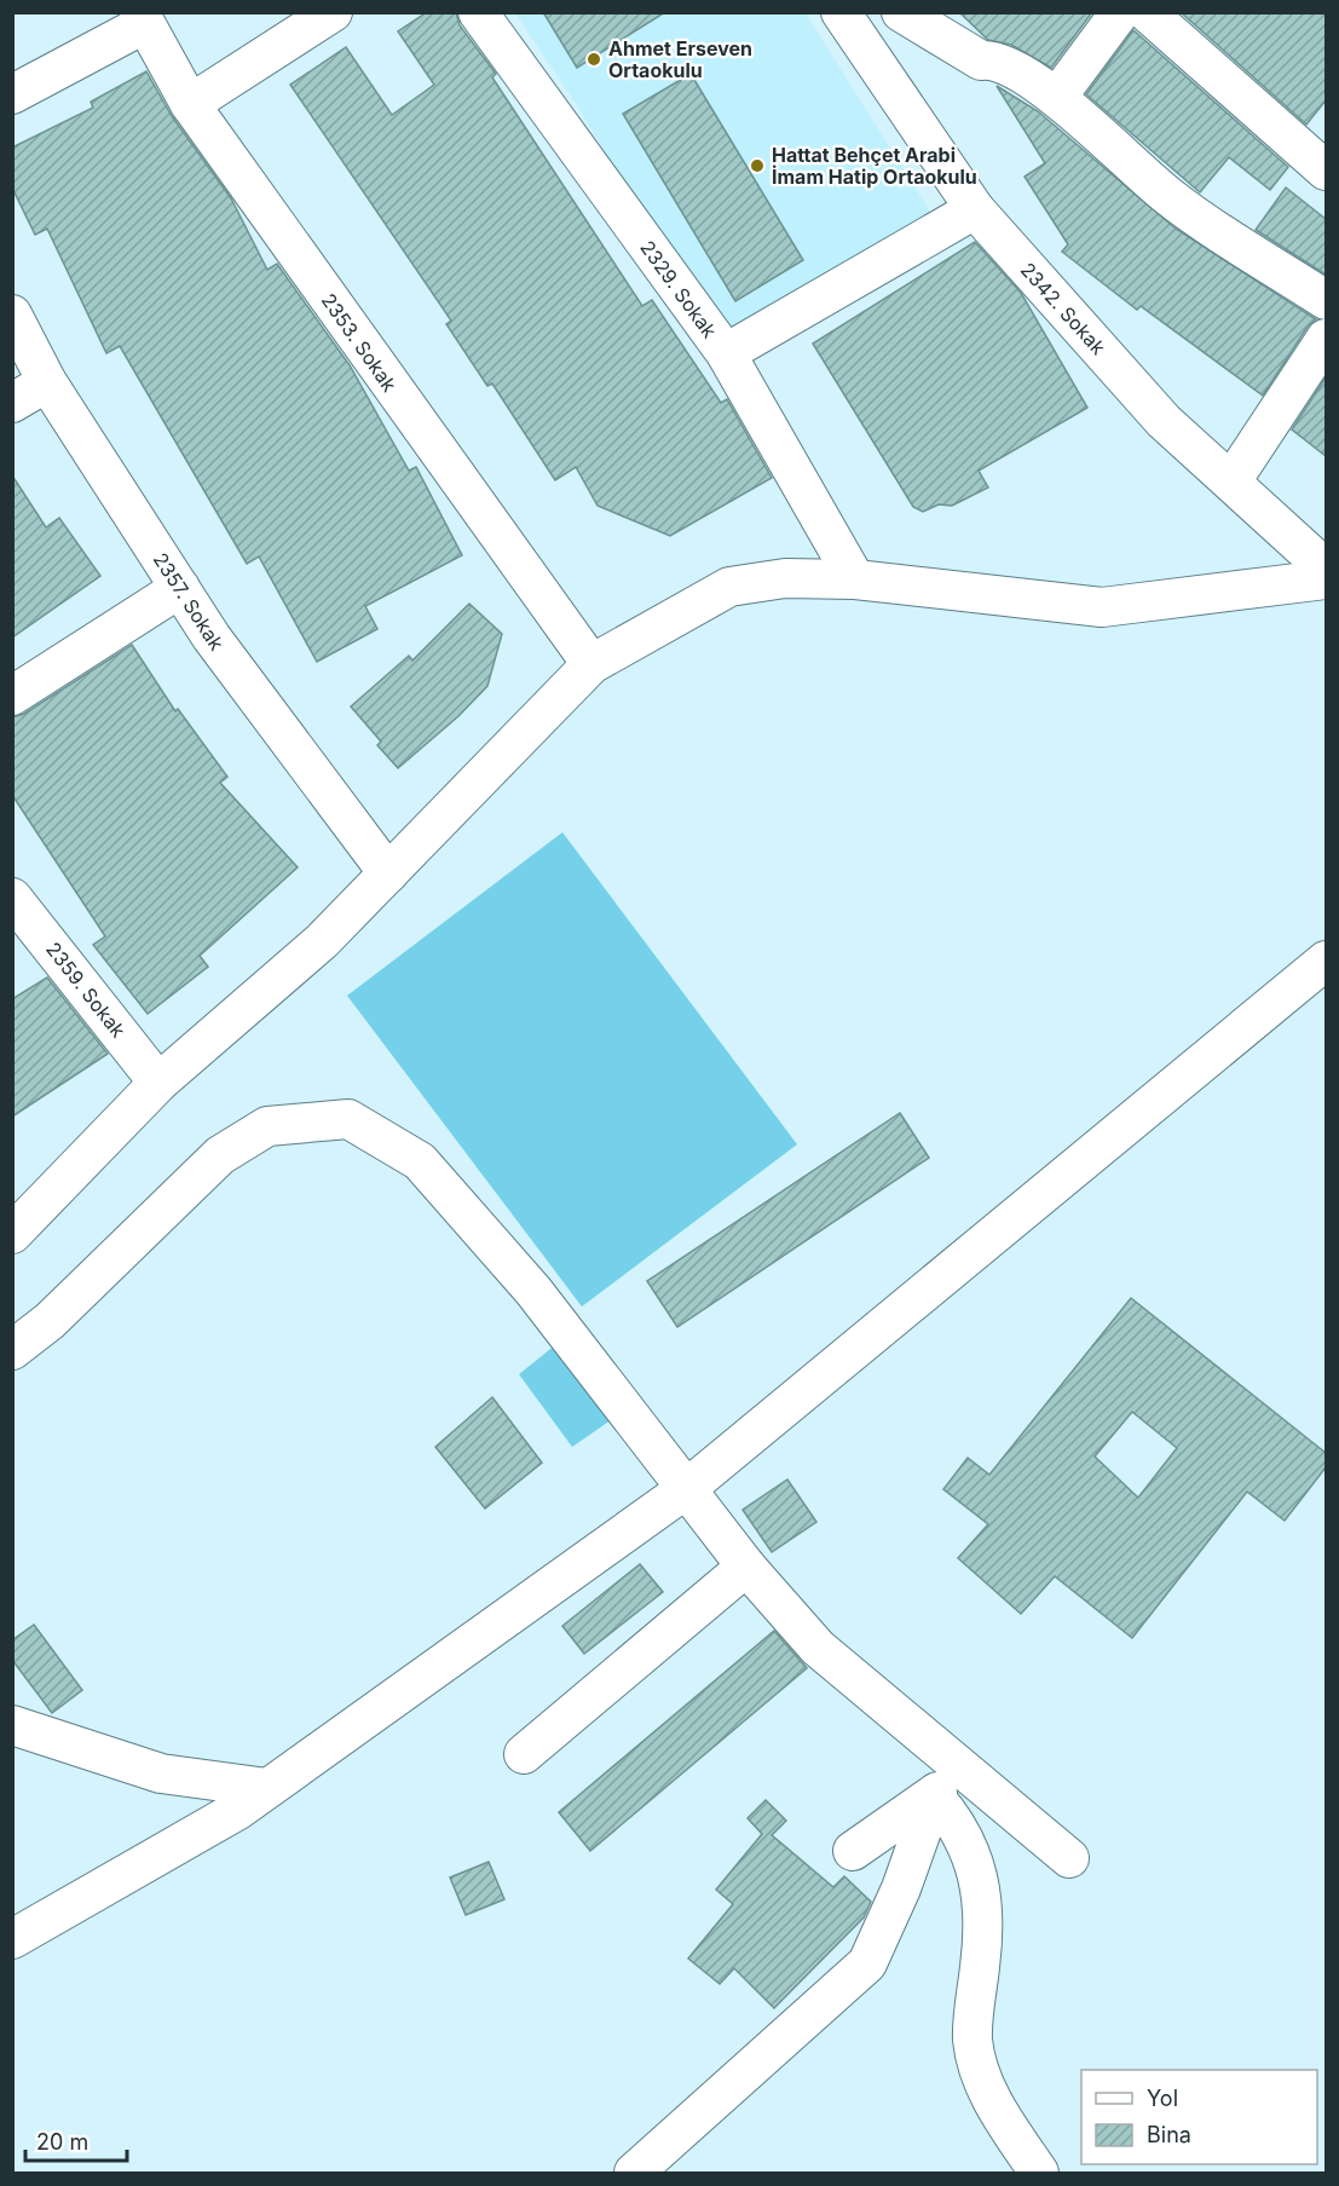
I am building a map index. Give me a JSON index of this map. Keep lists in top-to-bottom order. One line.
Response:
{"streets":{"street":["2329. Sokak","2342. Sokak","2353. Sokak","2357. Sokak","2359. Sokak"]},"places":["Ahmet Erseven Ortaokulu","Hattat Behçet Arabi İmam Hatip Ortaokulu"],"legend":["Yol","Bina"],"scale_bar":"20 m"}
